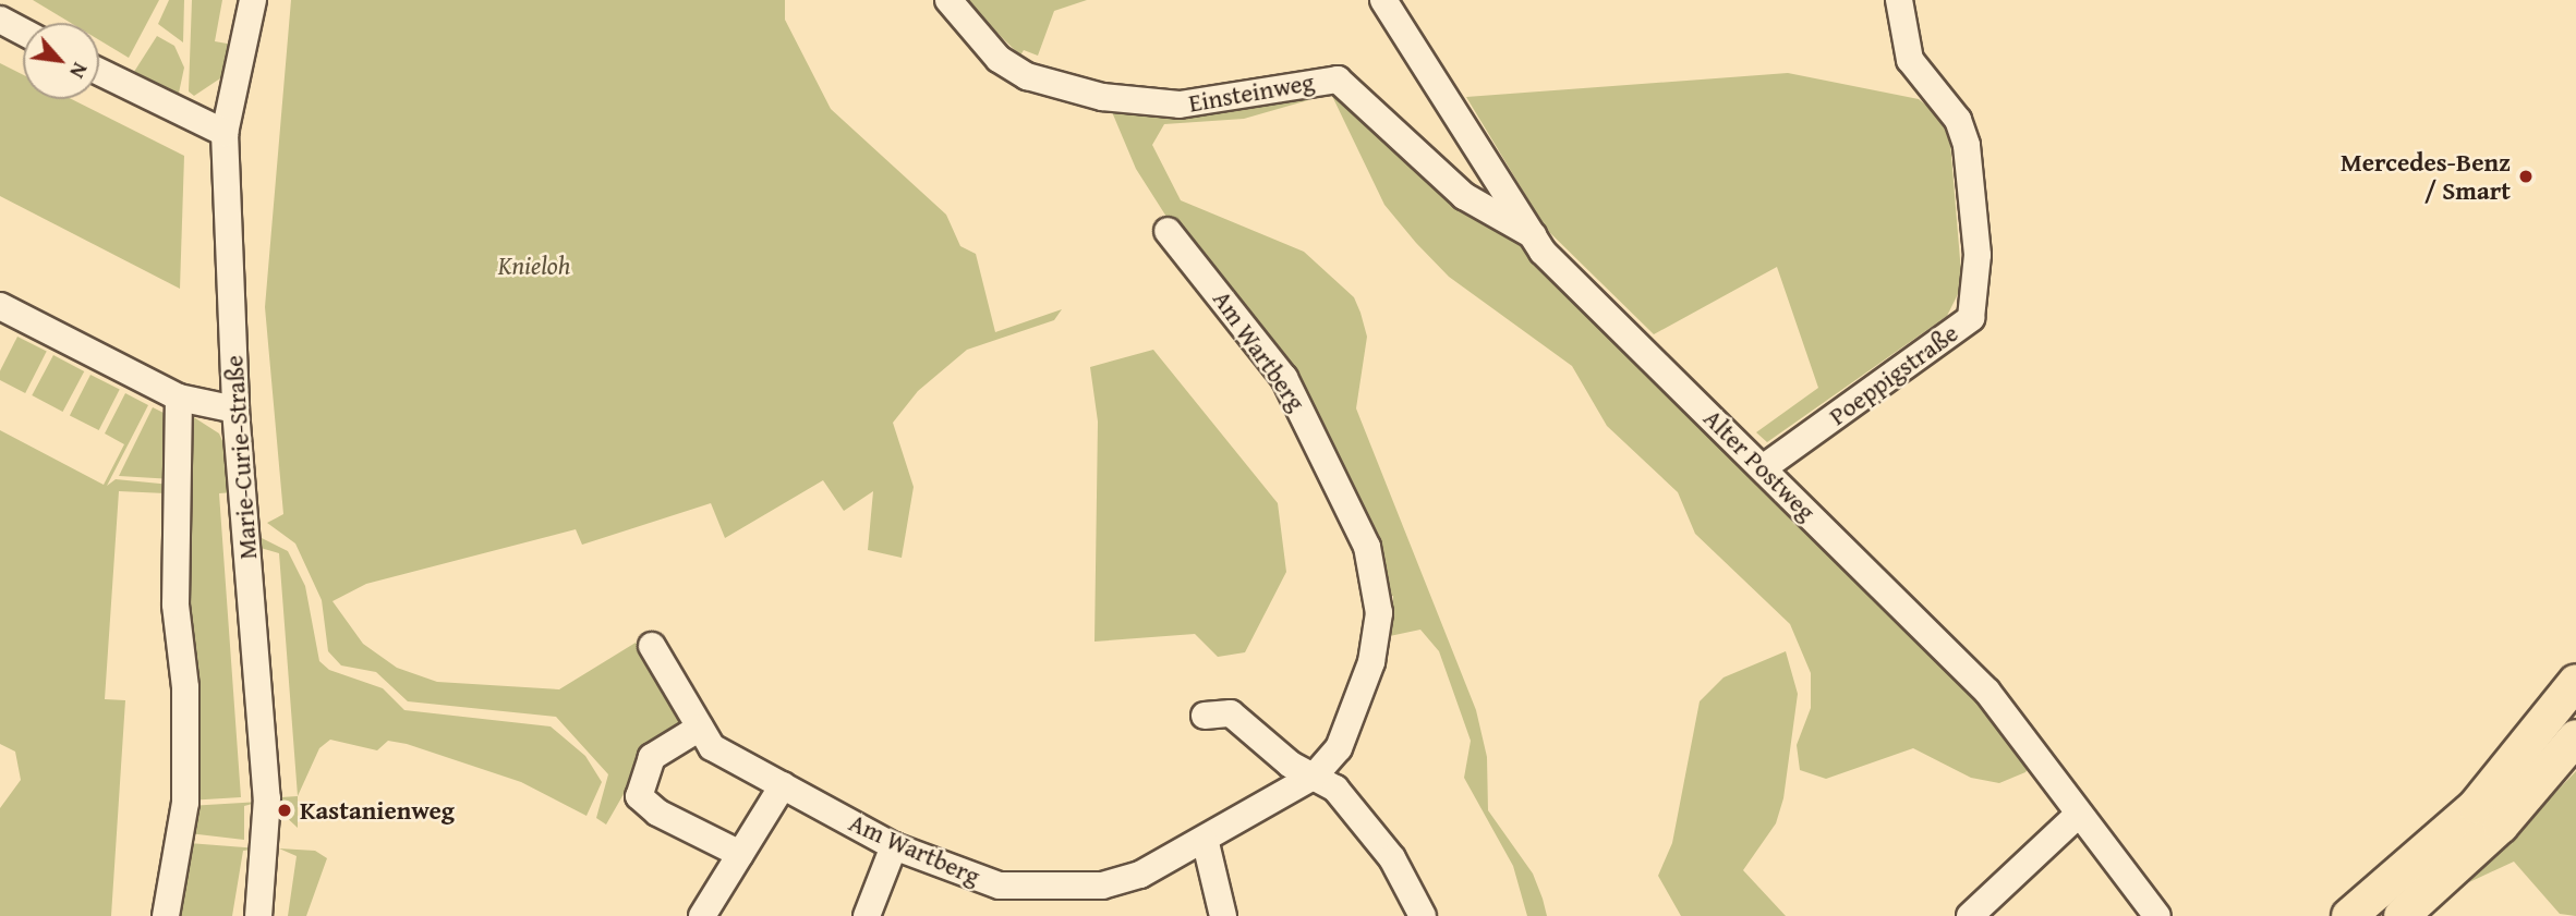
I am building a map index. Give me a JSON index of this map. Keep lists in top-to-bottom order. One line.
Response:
{"streets":{"street":["Einsteinweg","Am Wartberg","Poeppigstraße","Marie-Curie-Straße","Alter Postweg"]},"crossings":[["Einsteinweg","Alter Postweg"],["Poeppigstraße","Alter Postweg"]],"parks":["Knieloh"],"places":["Mercedes-Benz / Smart","Kastanienweg"],"north":"bottom right"}
